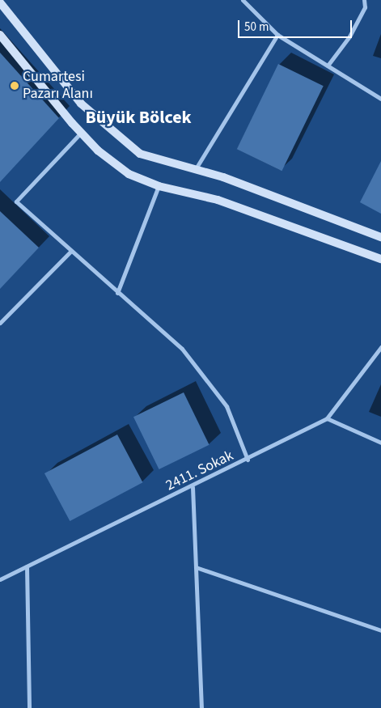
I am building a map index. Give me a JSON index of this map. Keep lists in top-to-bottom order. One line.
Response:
{"streets":{"street":["2411. Sokak"]},"districts":["Büyük Bölcek"],"places":["Cumartesi Pazarı Alanı"],"scale_bar":"50 m"}
